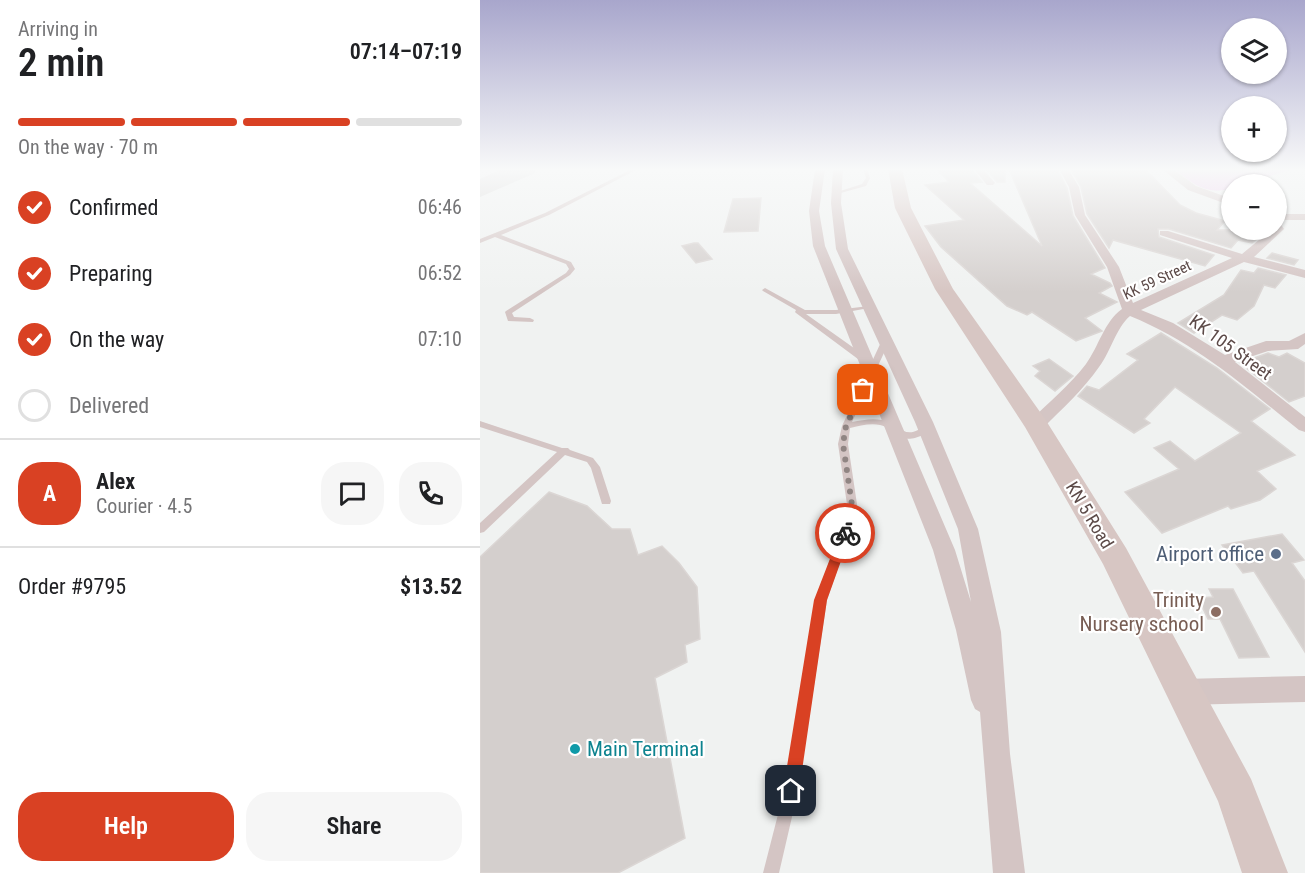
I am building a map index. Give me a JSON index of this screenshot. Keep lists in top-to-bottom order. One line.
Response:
{"streets":{"main road":["KN 5 Road"],"street":["KK 59 Street","KK 105 Street"]},"crossings":[["KK 59 Street","KK 105 Street"],["KK 59 Street","KN 5 Road"]],"places":["Airport office","Trinity Nursery school","Main Terminal"],"page":{"heading":["2 min","Arriving in","07:14–07:19"],"panel":["Alex","Courier · 4.5","Order #9795","$13.52"],"map_buttons":["+","−"],"bar":"On the way · 70 m","list":[["Confirmed","06:46"],["Preparing","06:52"],["On the way","07:10"],"Delivered"],"round":"A","buttons":["Help","Share"]}}
